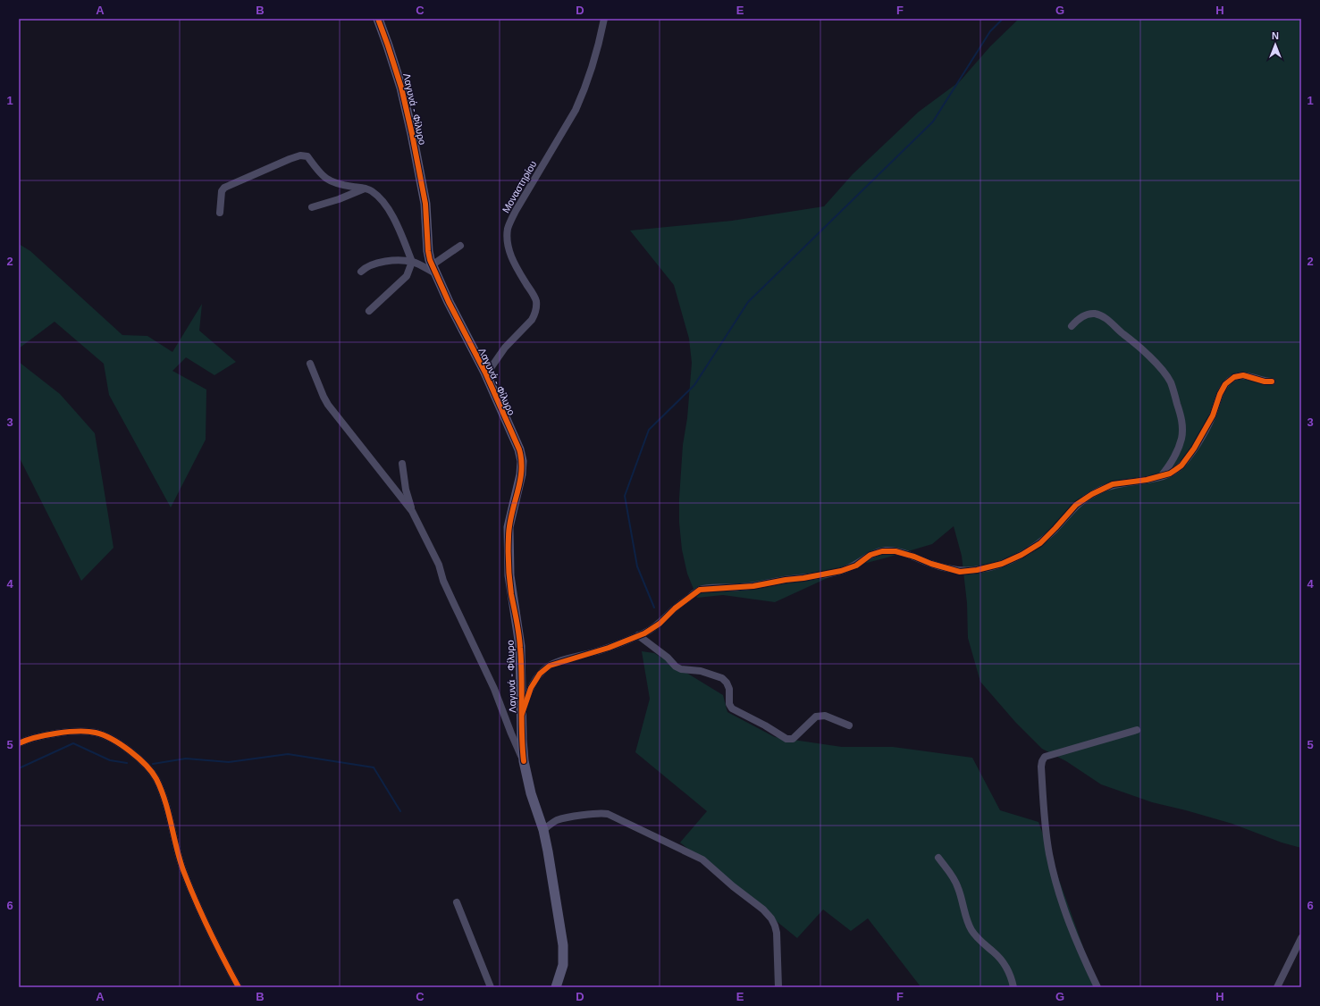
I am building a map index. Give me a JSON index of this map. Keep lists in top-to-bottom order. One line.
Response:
{"streets":{"street":["Λαγυνά - Φίλυρο","Μοναστηρίου"]},"crossings":[["Λαγυνά - Φίλυρο","Μοναστηρίου"]],"north":"top","grid":{"columns":["A","B","C","D","E","F","G","H"],"rows":["1","2","3","4","5","6"]}}
